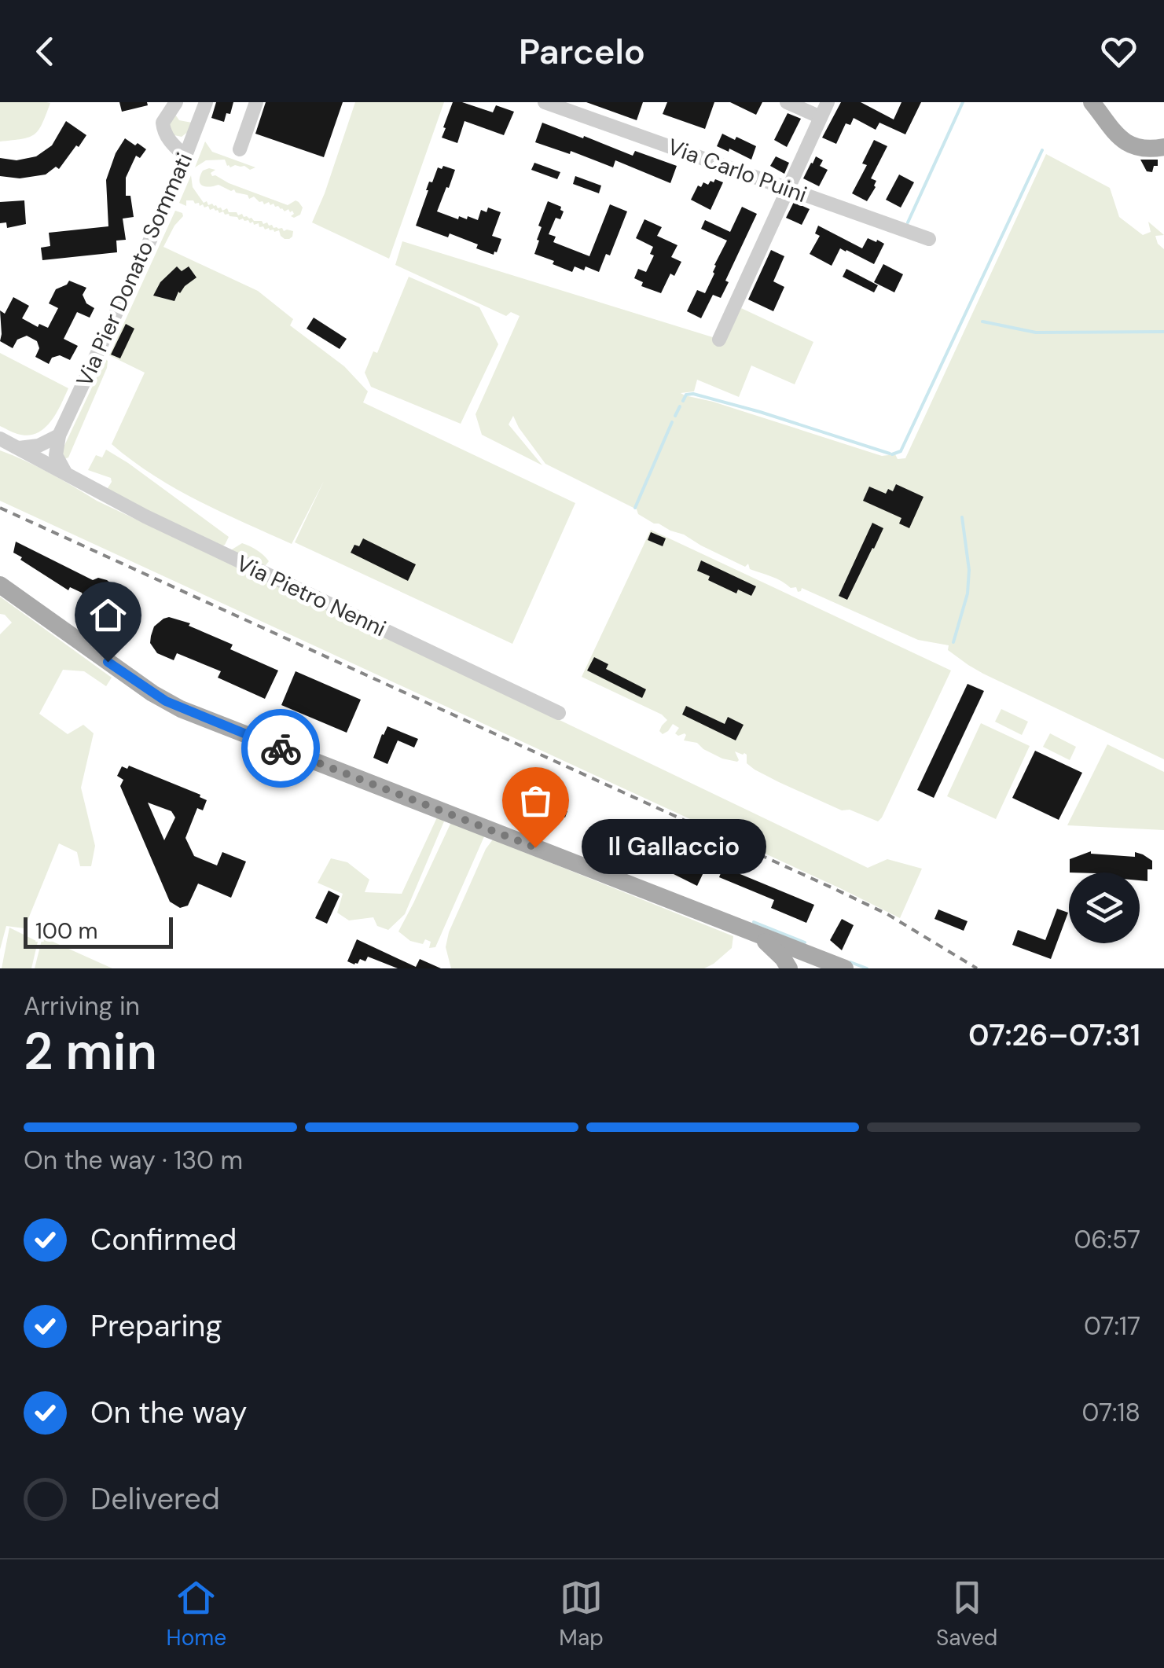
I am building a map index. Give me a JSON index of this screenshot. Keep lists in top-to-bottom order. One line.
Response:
{"streets":{"street":["Via Carlo Puini","Via Pier Donato Sommati","Via Pietro Nenni"]},"places":["Il Gallaccio"],"scale_bar":"100 m","page":{"header":"Parcelo","bubble":"Il Gallaccio","scale":"100 m","heading":["2 min","Arriving in","07:26–07:31"],"bar":"On the way · 130 m","list":[["Confirmed","06:57"],["Preparing","07:17"],["On the way","07:18"],"Delivered"],"tabs":["Home","Map","Saved"]}}
